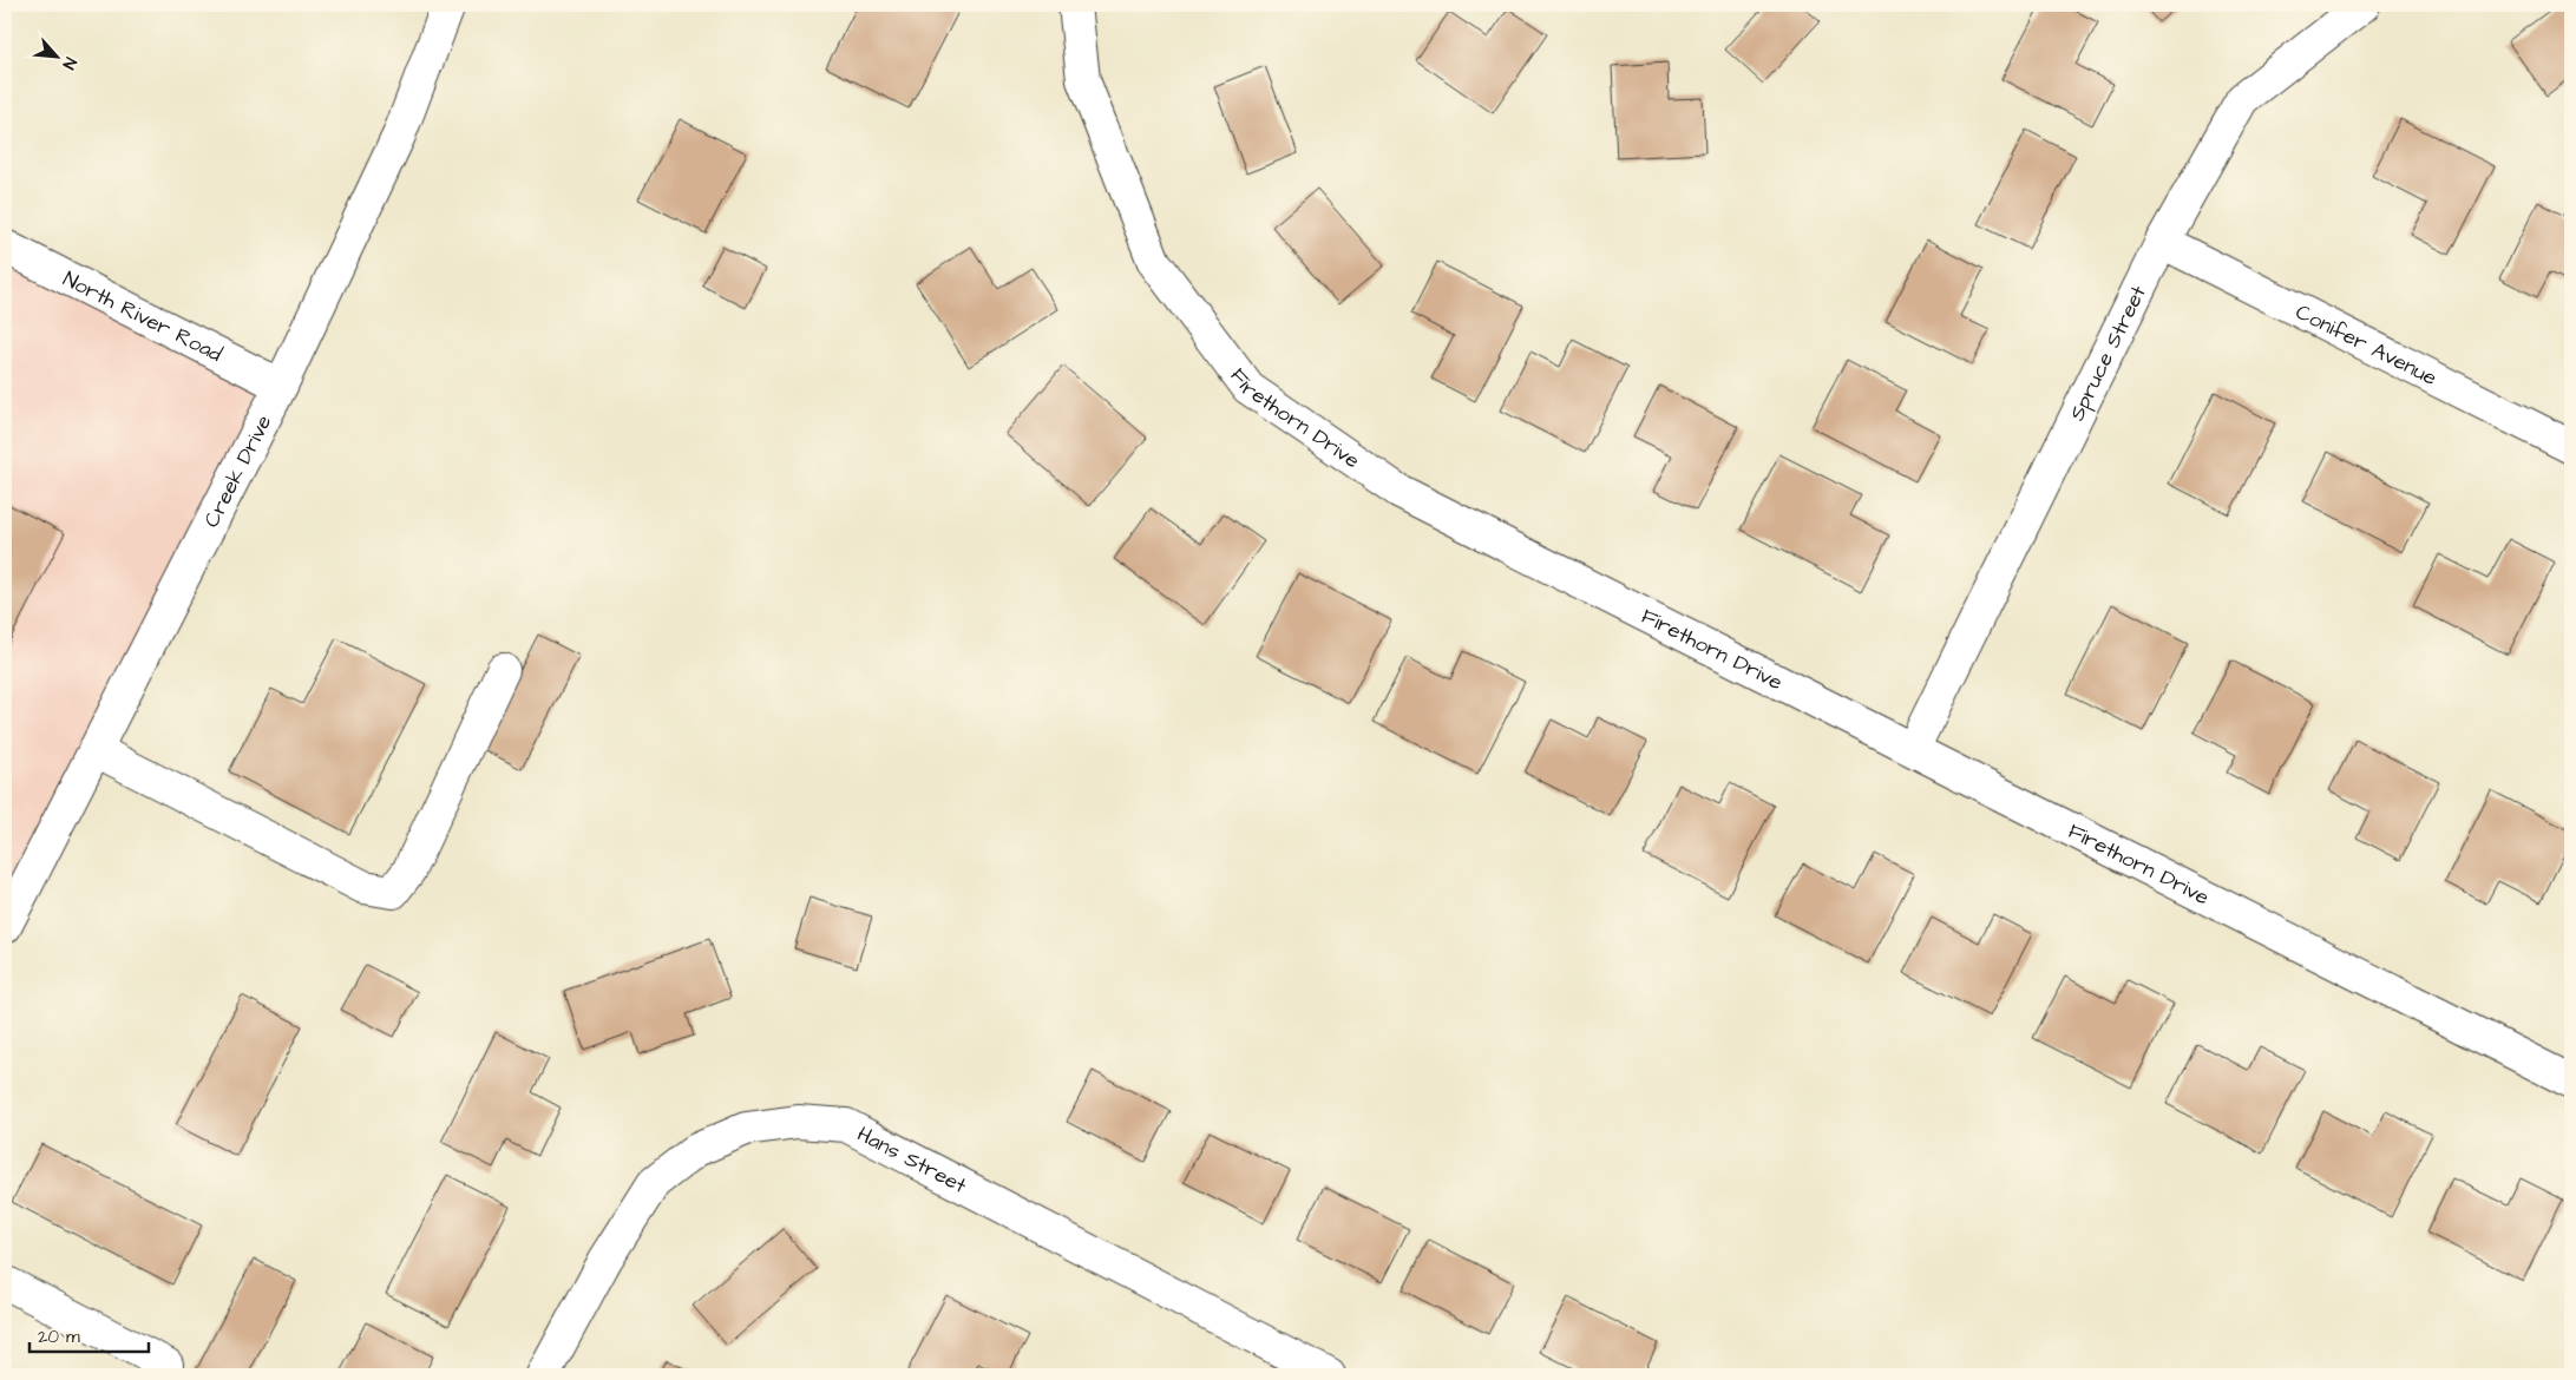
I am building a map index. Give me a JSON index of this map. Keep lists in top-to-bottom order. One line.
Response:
{"streets":{"street":["North River Road","Conifer Avenue","Spruce Street","Firethorn Drive","Creek Drive","Hans Street"]},"crossings":[["North River Road","Creek Drive"],["Conifer Avenue","Spruce Street"],["Spruce Street","Firethorn Drive"]],"scale_bar":"20 m","north":"bottom right"}
